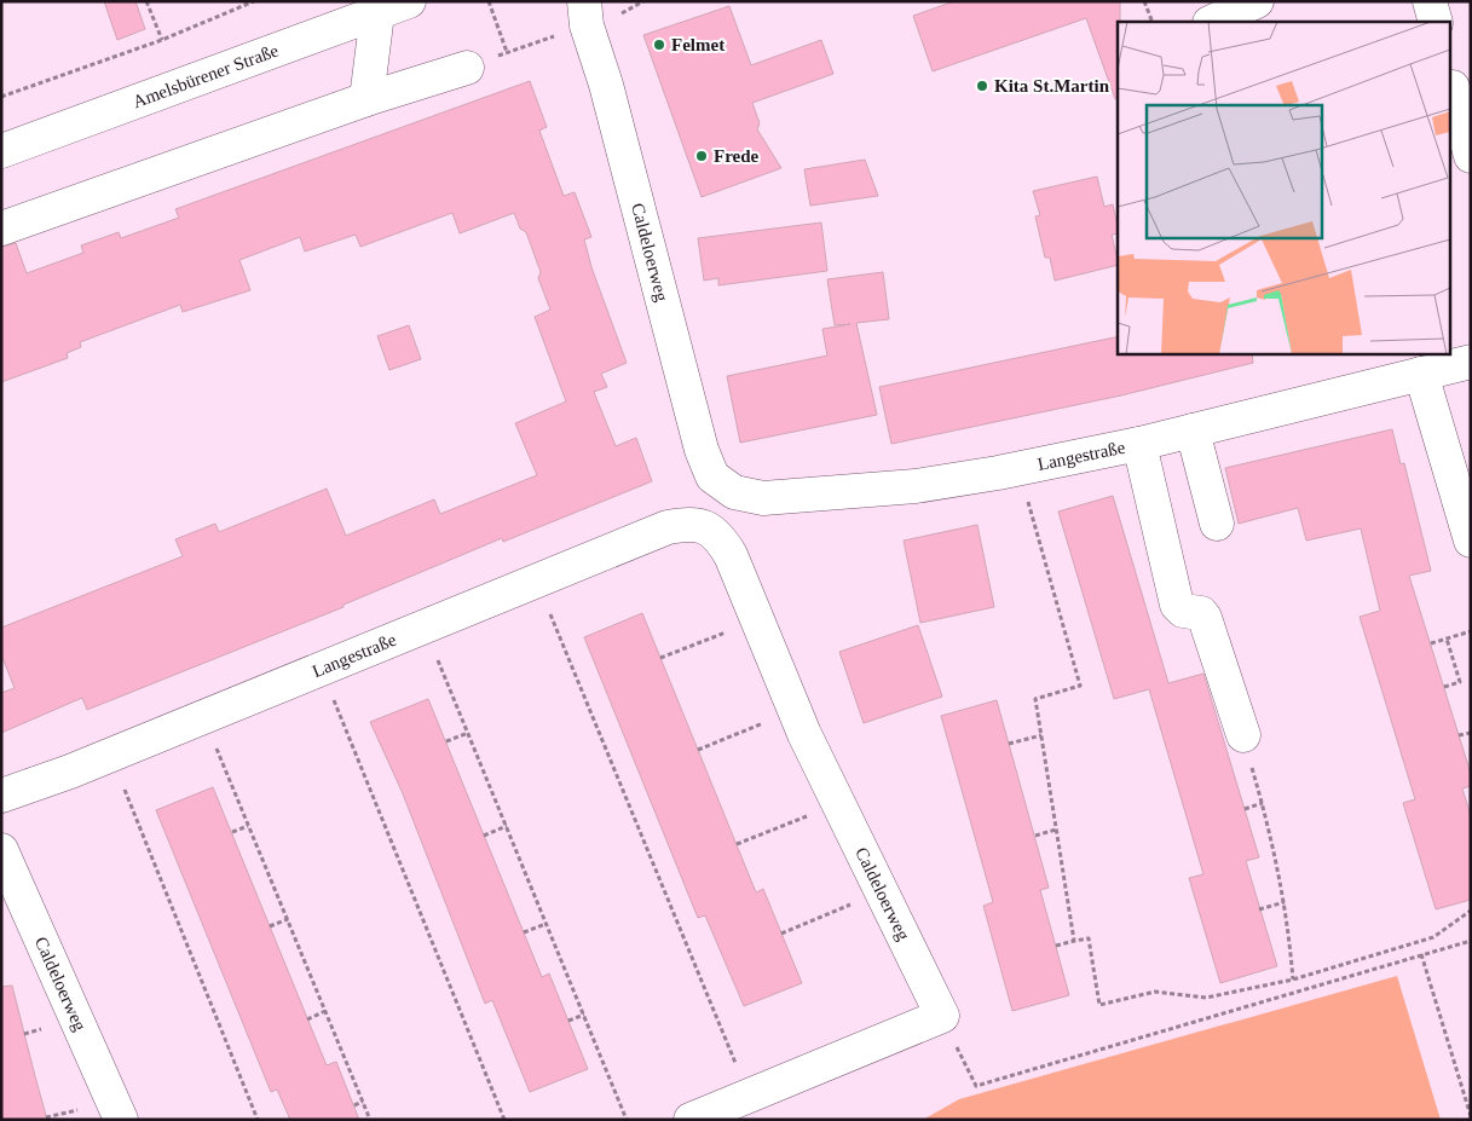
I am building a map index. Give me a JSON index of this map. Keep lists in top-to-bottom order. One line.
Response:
{"streets":{"street":["Amelsbürener Straße","Caldeloerweg","Langestraße"]},"crossings":[["Caldeloerweg","Langestraße"]],"places":["Felmet","Kita St.Martin","Frede"]}
